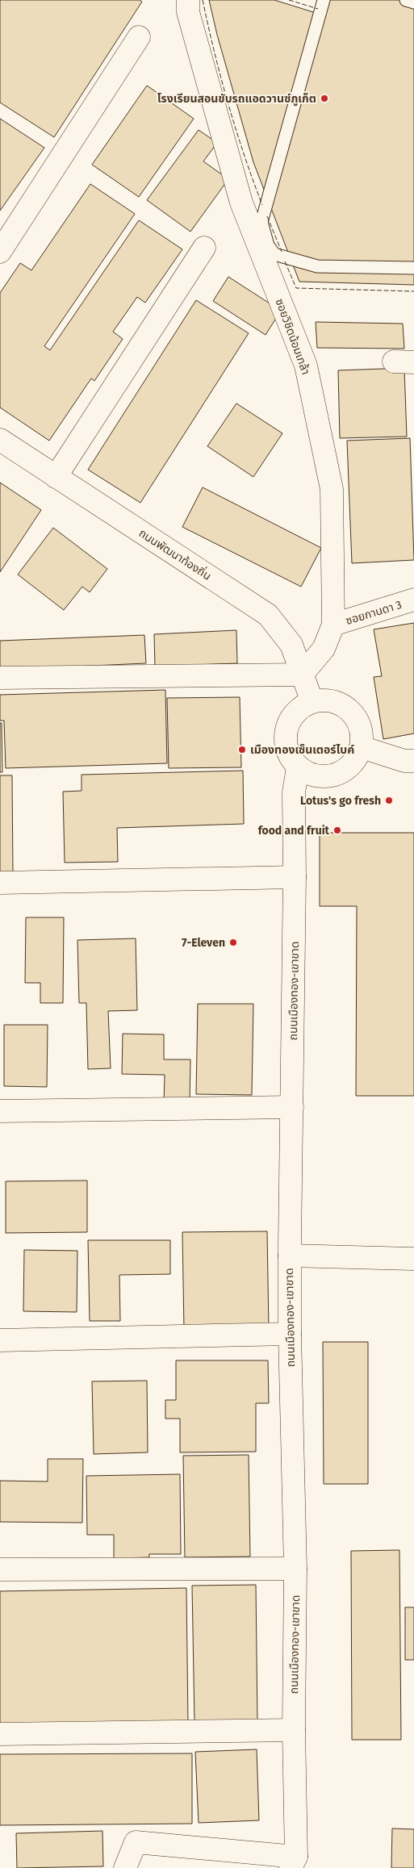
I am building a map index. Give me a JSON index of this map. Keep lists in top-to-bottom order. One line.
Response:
{"streets":{"street":["ซอยวิชิตน้อมเกล้า","ถนนพัฒนาท้องถิ่น","ซอยกานดา 3","ถนนเมืองทอง-เขาขาด"]},"crossings":[["ซอยวิชิตน้อมเกล้า","ถนนพัฒนาท้องถิ่น"],["ซอยวิชิตน้อมเกล้า","ซอยกานดา 3"],["ถนนพัฒนาท้องถิ่น","ถนนเมืองทอง-เขาขาด"]],"places":["โรงเรียนสอนขับรถแอดวานซ์ภูเก็ต","เมืองทองเซ็นเตอร์ไบค์","Lotus's go fresh","food and fruit","7-Eleven"]}
